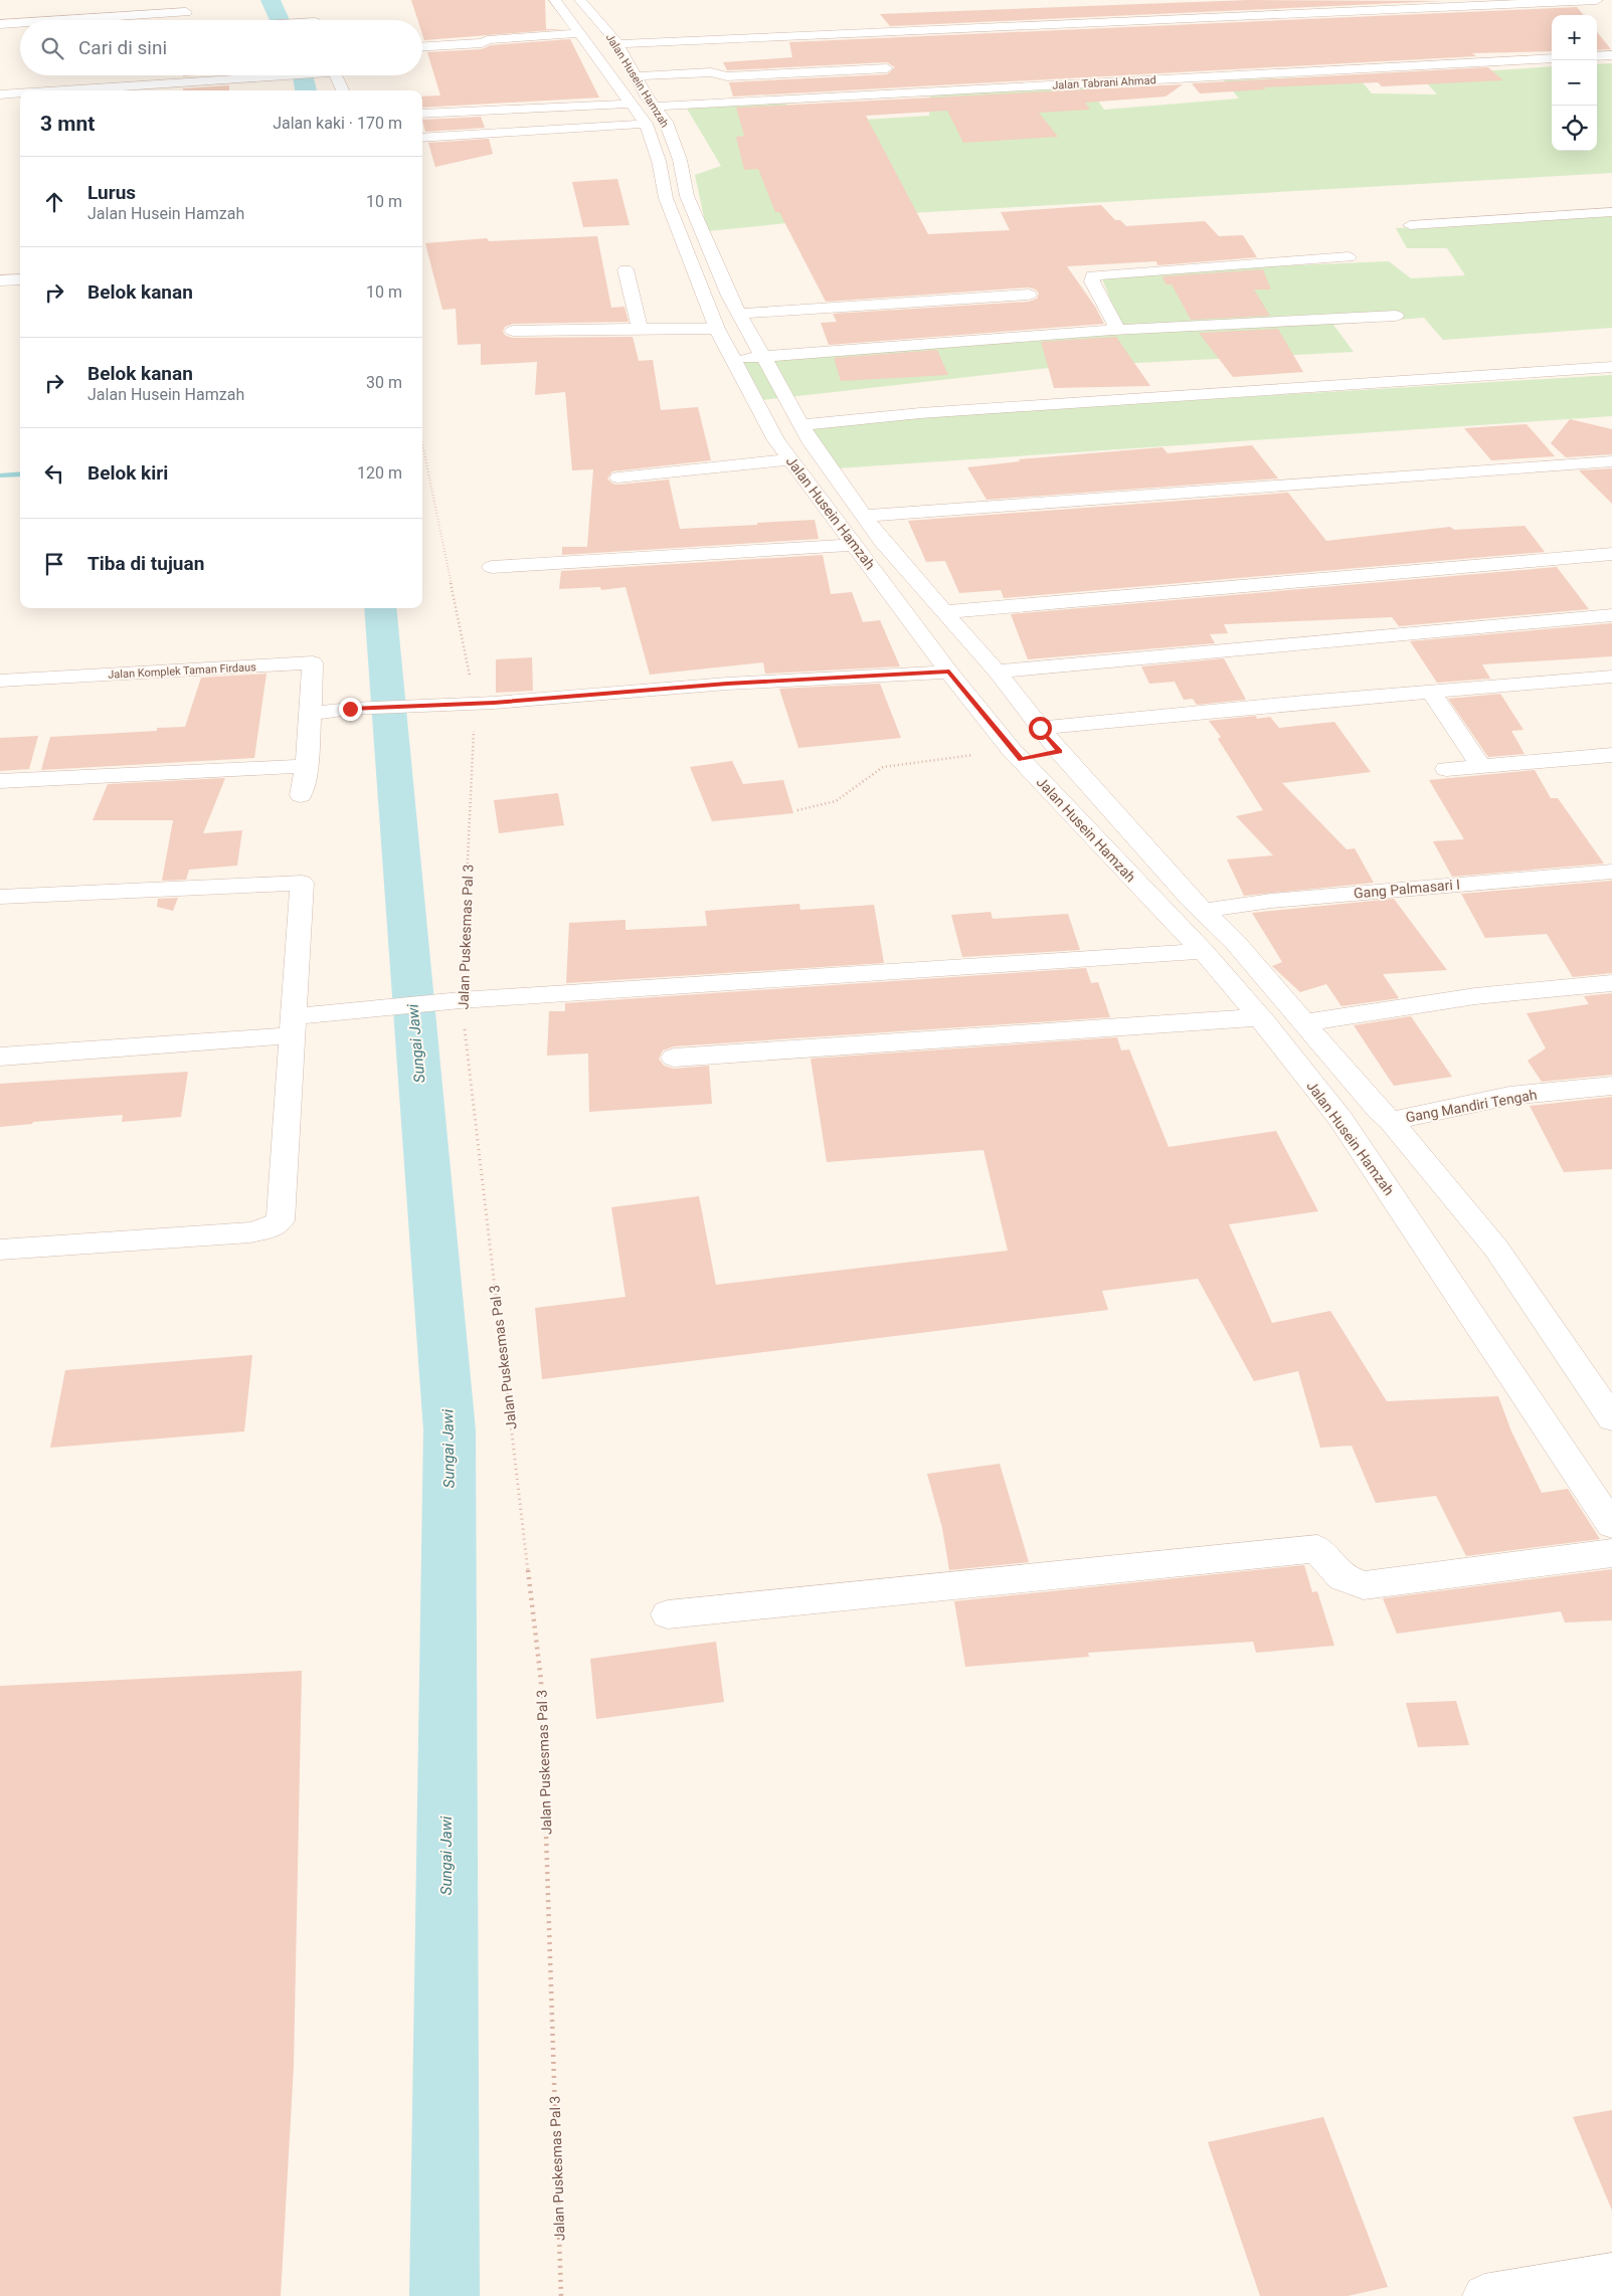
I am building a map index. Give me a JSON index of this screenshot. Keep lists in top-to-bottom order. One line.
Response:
{"streets":{"street":["Jalan Husein Hamzah","Jalan Tabrani Ahmad","Jalan Komplek Taman Firdaus","Gang Palmasari I","Gang Mandiri Tengah"],"path":["Jalan Puskesmas Pal 3"]},"crossings":[["Jalan Husein Hamzah","Jalan Tabrani Ahmad"],["Jalan Husein Hamzah","Gang Palmasari I"],["Jalan Husein Hamzah","Gang Mandiri Tengah"]],"water":["Sungai Jawi"],"page":{"map_buttons":["+","−"],"search":"Cari di sini","heading":["3 mnt","Jalan kaki · 170 m"],"list":[["Lurus","Jalan Husein Hamzah","10 m"],["Belok kanan","10 m"],["Belok kanan","Jalan Husein Hamzah","30 m"],["Belok kiri","120 m"],"Tiba di tujuan"]}}
